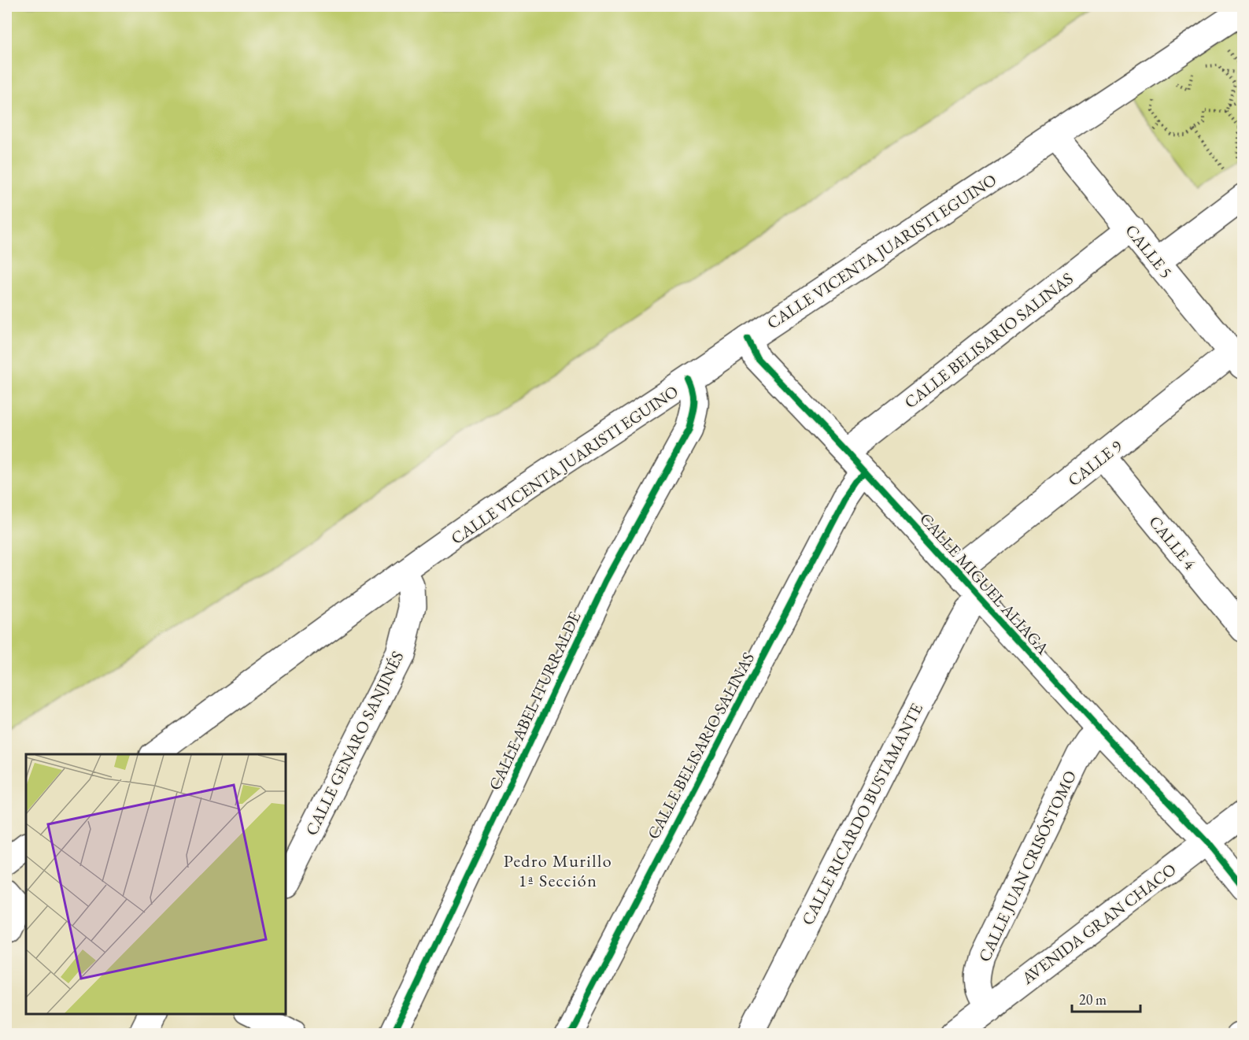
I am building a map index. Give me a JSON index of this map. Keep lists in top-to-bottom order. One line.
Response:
{"streets":{"street":["CALLE VICENTA JUARISTI EGUINO","CALLE 5","CALLE BELISARIO SALINAS","CALLE 9","CALLE 4","CALLE MIGUEL ALIAGA","CALLE ABEL ITURRALDE","CALLE GENARO SANJINÉS","CALLE RICARDO BUSTAMANTE","CALLE JUAN CRISÓSTOMO","AVENIDA GRAN CHACO"]},"crossings":[["CALLE VICENTA JUARISTI EGUINO","CALLE 5"],["CALLE VICENTA JUARISTI EGUINO","CALLE MIGUEL ALIAGA"],["CALLE VICENTA JUARISTI EGUINO","CALLE ABEL ITURRALDE"],["CALLE VICENTA JUARISTI EGUINO","CALLE GENARO SANJINÉS"],["CALLE 5","CALLE BELISARIO SALINAS"],["CALLE 5","CALLE 9"],["CALLE BELISARIO SALINAS","CALLE MIGUEL ALIAGA"],["CALLE 9","CALLE 4"],["CALLE 9","CALLE MIGUEL ALIAGA"],["CALLE MIGUEL ALIAGA","CALLE RICARDO BUSTAMANTE"],["CALLE MIGUEL ALIAGA","CALLE JUAN CRISÓSTOMO"],["CALLE MIGUEL ALIAGA","AVENIDA GRAN CHACO"],["CALLE JUAN CRISÓSTOMO","AVENIDA GRAN CHACO"]],"districts":["Pedro Murillo 1ª Sección"],"scale_bar":"20 m"}
